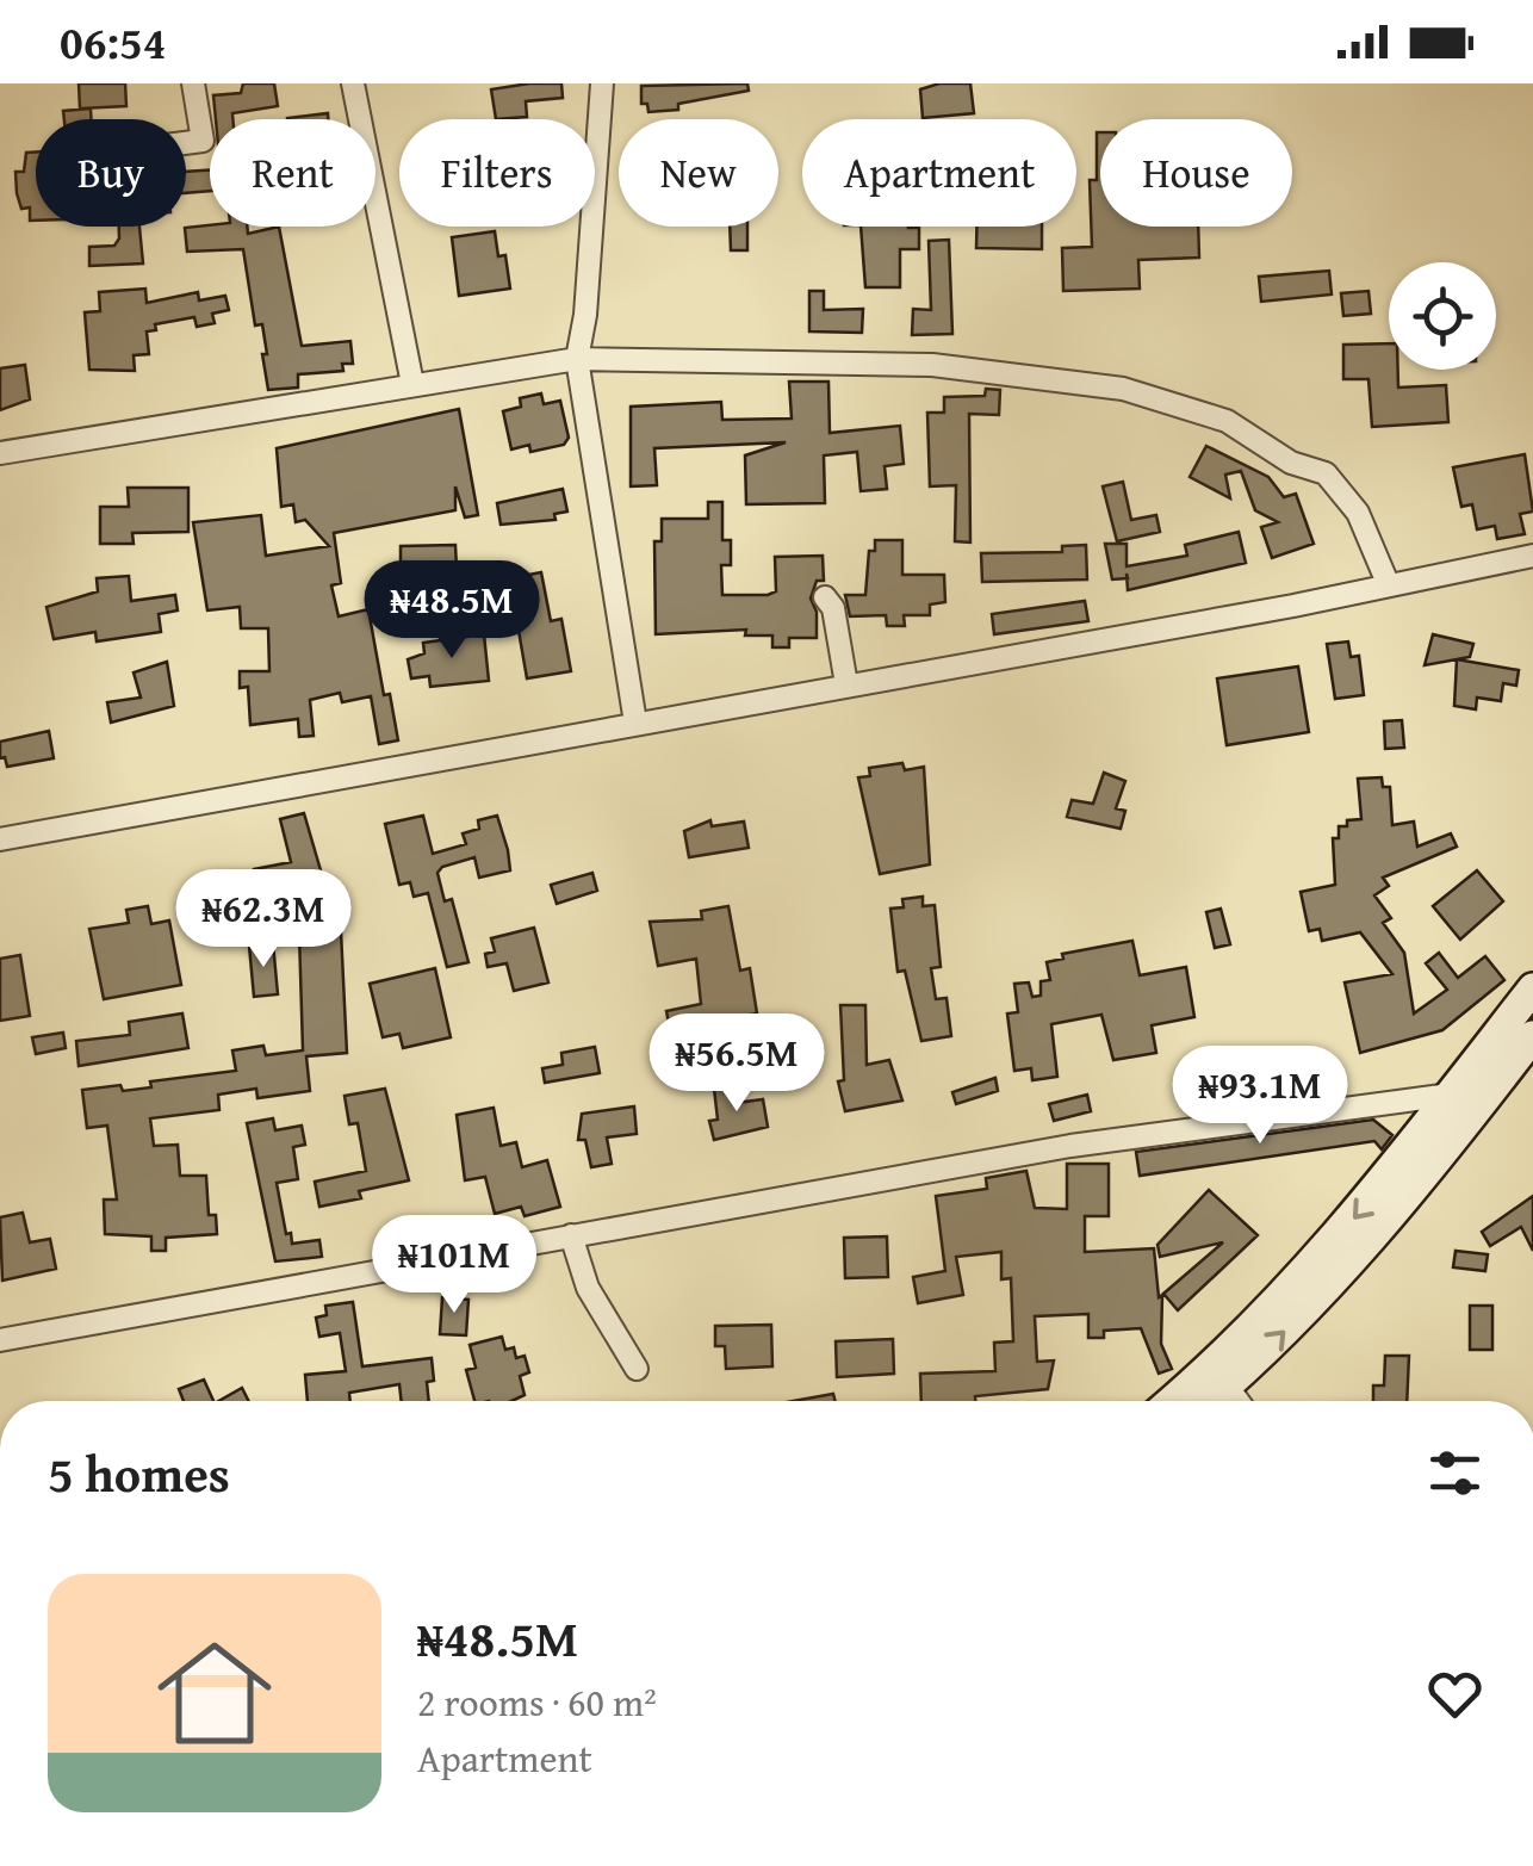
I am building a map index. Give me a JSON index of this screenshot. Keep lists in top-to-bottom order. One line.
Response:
{"page":{"status":"06:54","chip":["Buy","Rent","Filters","New","Apartment","House"],"price":["₦48.5M","₦62.3M","₦56.5M","₦93.1M","₦101M"],"heading":"5 homes","list":[{"name":"₦48.5M","note":"2 rooms · 60 m² · Apartment"}]}}
